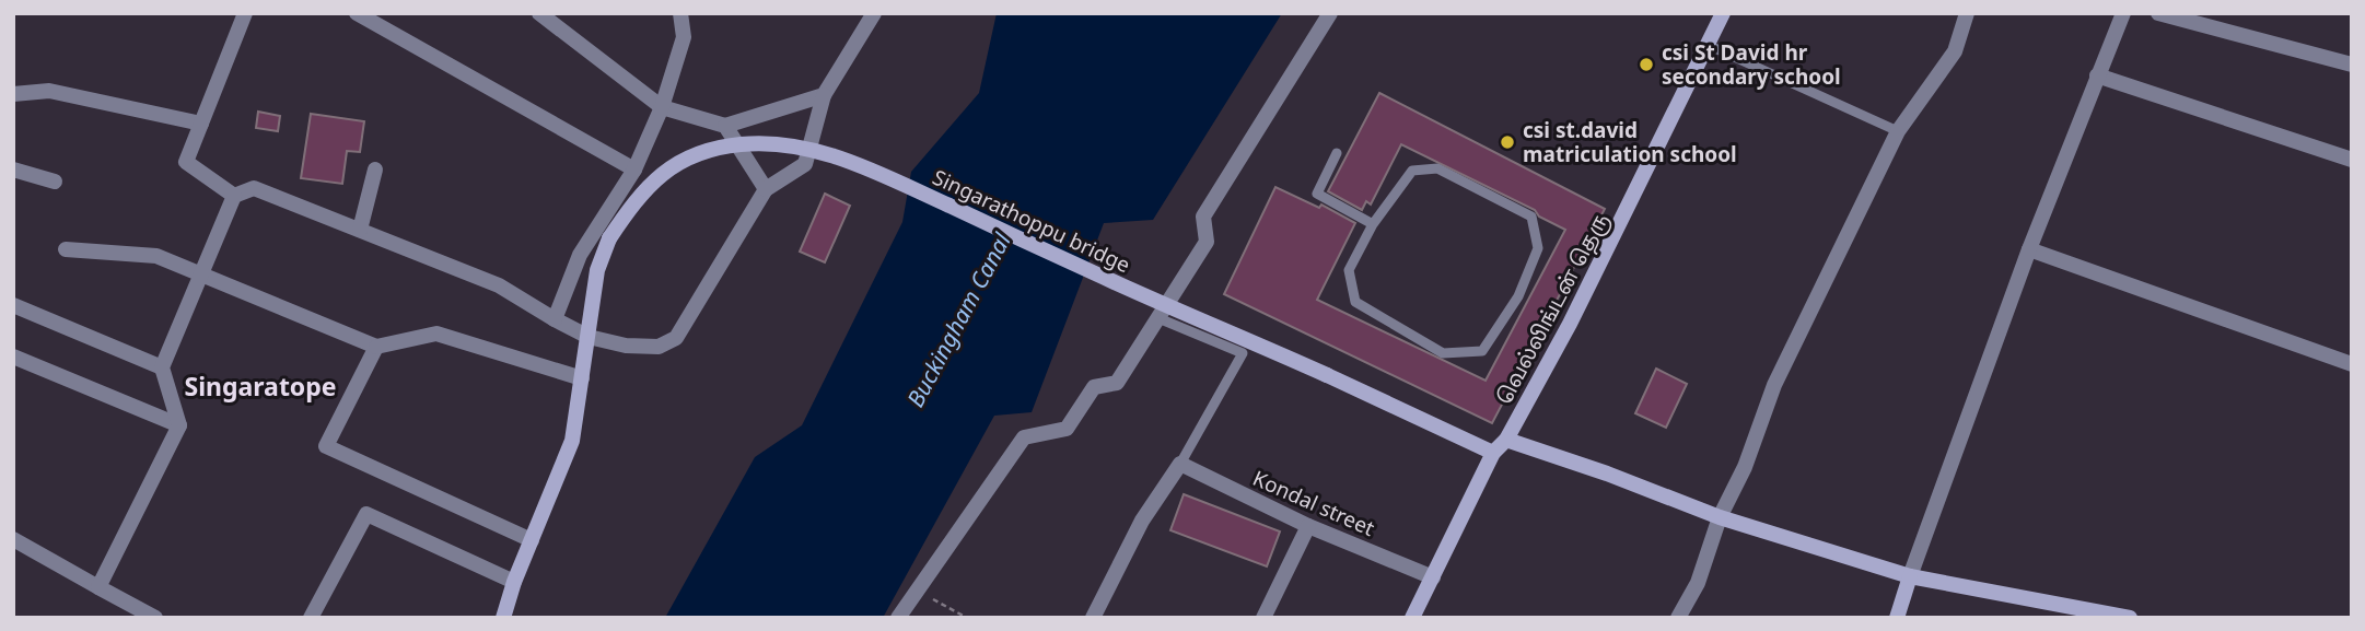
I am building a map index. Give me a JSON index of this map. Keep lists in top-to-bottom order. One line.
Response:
{"streets":{"main road":["Singarathoppu bridge","வெல்லிங்டன் தெரு"],"street":["Kondal street"]},"crossings":[["Singarathoppu bridge","வெல்லிங்டன் தெரு"],["வெல்லிங்டன் தெரு","Kondal street"]],"districts":["Singaratope"],"water":["Buckingham Canal"],"places":["csi St David hr secondary school","csi st.david matriculation school"]}
